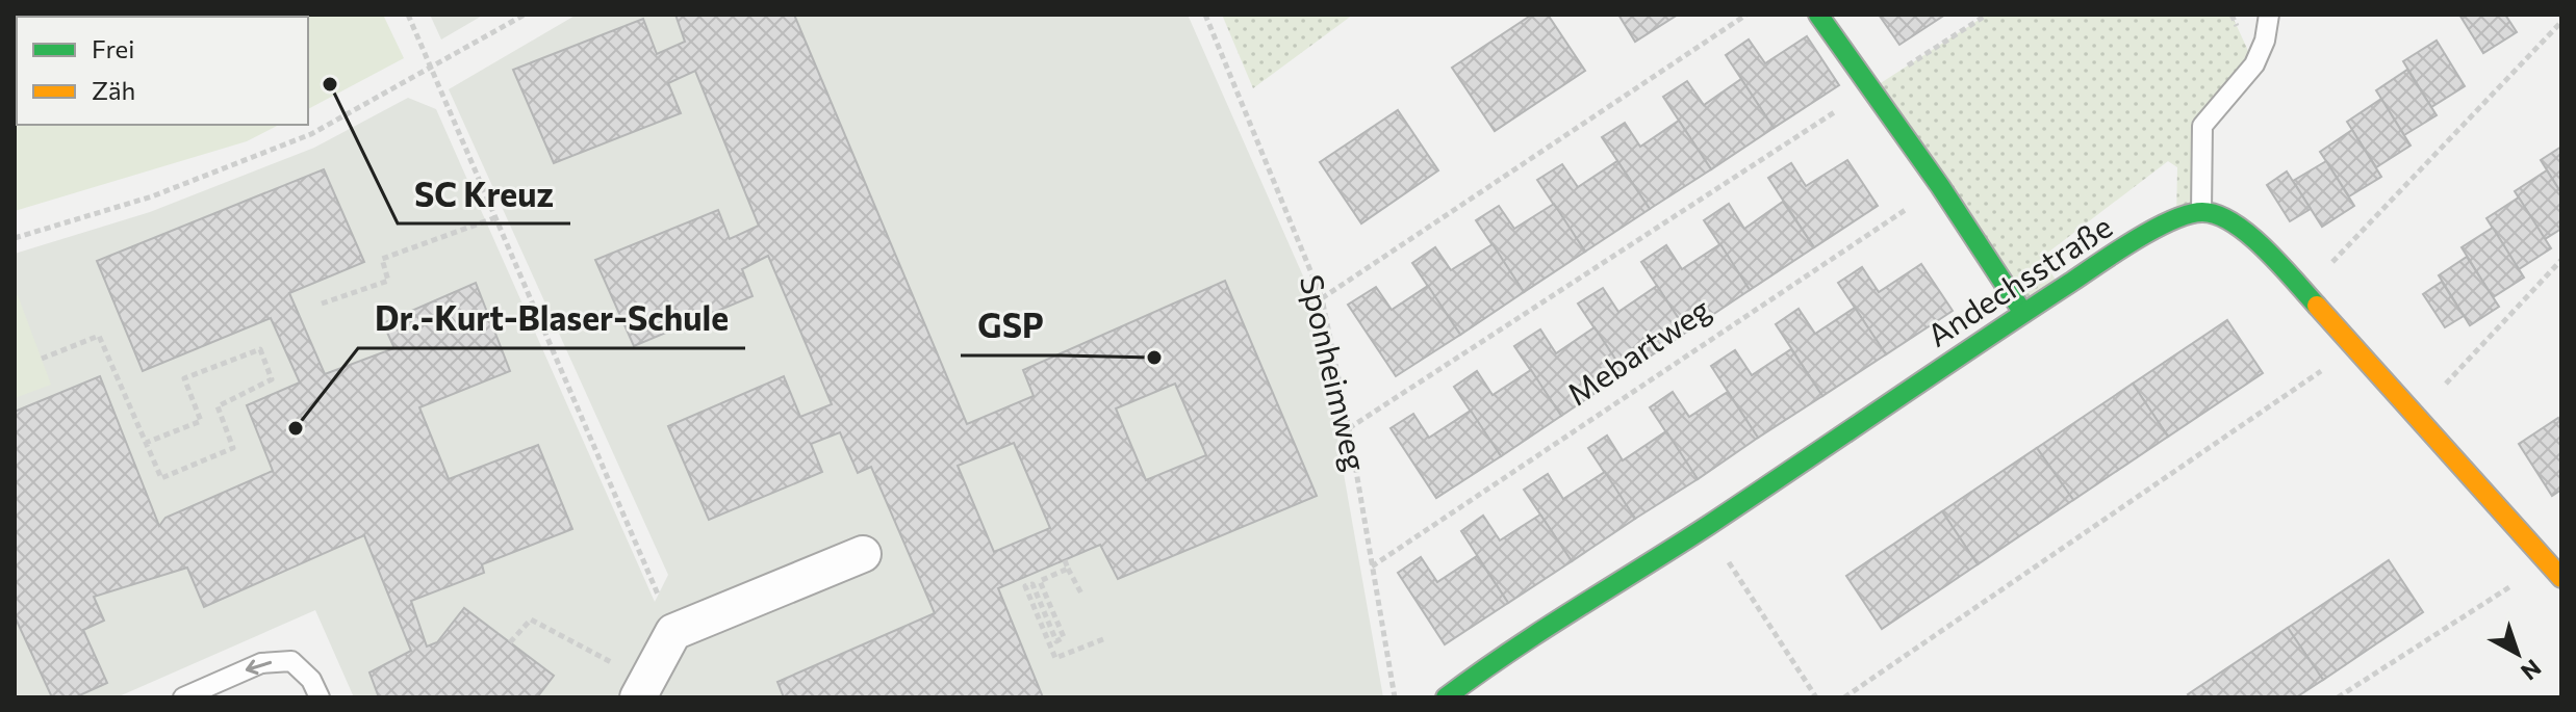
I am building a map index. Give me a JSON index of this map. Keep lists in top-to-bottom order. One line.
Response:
{"streets":{"street":["Andechsstraße"],"path":["Mebartweg","Sponheimweg"]},"crossings":[["Mebartweg","Sponheimweg"]],"places":["SC Kreuz","GSP","Dr.-Kurt-Blaser-Schule"],"legend":["Frei","Zäh"],"north":"bottom right"}
